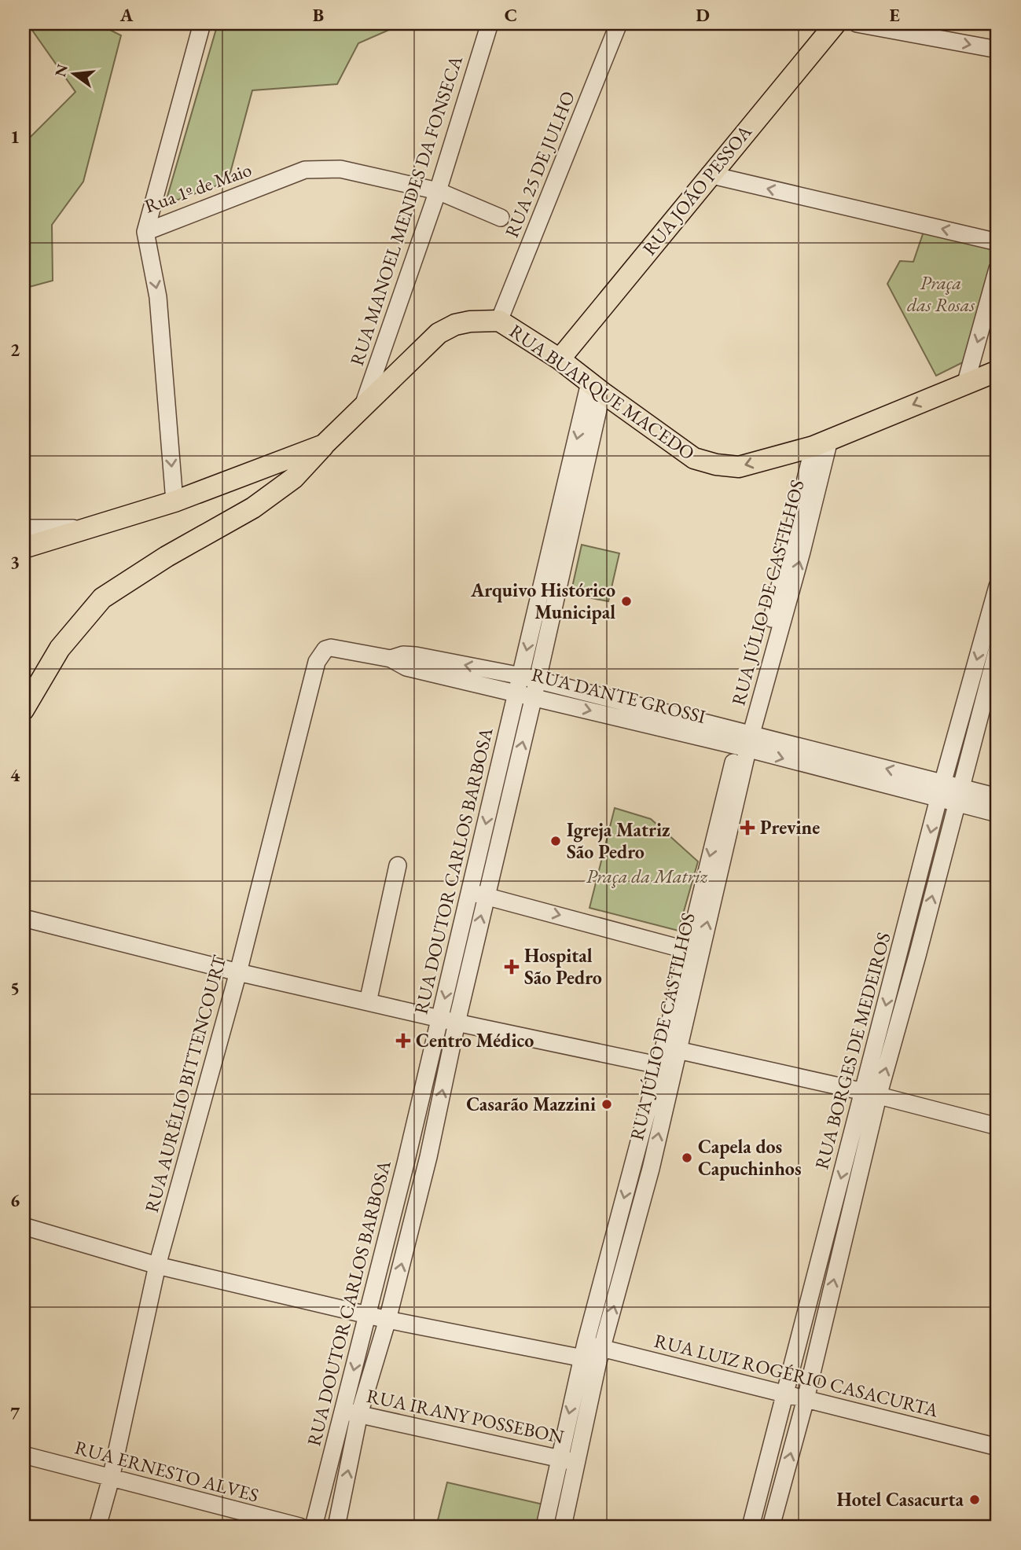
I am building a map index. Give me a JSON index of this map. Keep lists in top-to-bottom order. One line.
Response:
{"streets":{"main road":["RUA JOÃO PESSOA","RUA BUARQUE MACEDO"],"street":["RUA 25 DE JULHO","Rua 1º de Maio","RUA MANOEL MENDES DA FONSECA","RUA JÚLIO DE CASTILHOS","RUA DANTE GROSSI","RUA DOUTOR CARLOS BARBOSA","RUA BORGES DE MEDEIROS","RUA AURÉLIO BITTENCOURT","RUA LUIZ ROGÉRIO CASACURTA","RUA IRANY POSSEBON","RUA ERNESTO ALVES"]},"crossings":[["RUA 25 DE JULHO","RUA BUARQUE MACEDO"],["Rua 1º de Maio","RUA MANOEL MENDES DA FONSECA"],["RUA JOÃO PESSOA","RUA BUARQUE MACEDO"],["RUA MANOEL MENDES DA FONSECA","RUA BUARQUE MACEDO"],["RUA BUARQUE MACEDO","RUA JÚLIO DE CASTILHOS"],["RUA BUARQUE MACEDO","RUA DOUTOR CARLOS BARBOSA"],["RUA JÚLIO DE CASTILHOS","RUA DANTE GROSSI"],["RUA JÚLIO DE CASTILHOS","RUA LUIZ ROGÉRIO CASACURTA"],["RUA JÚLIO DE CASTILHOS","RUA IRANY POSSEBON"],["RUA DANTE GROSSI","RUA DOUTOR CARLOS BARBOSA"],["RUA DANTE GROSSI","RUA BORGES DE MEDEIROS"],["RUA DANTE GROSSI","RUA AURÉLIO BITTENCOURT"],["RUA DOUTOR CARLOS BARBOSA","RUA LUIZ ROGÉRIO CASACURTA"],["RUA DOUTOR CARLOS BARBOSA","RUA IRANY POSSEBON"],["RUA BORGES DE MEDEIROS","RUA LUIZ ROGÉRIO CASACURTA"],["RUA AURÉLIO BITTENCOURT","RUA LUIZ ROGÉRIO CASACURTA"],["RUA AURÉLIO BITTENCOURT","RUA ERNESTO ALVES"]],"parks":["Praça das Rosas","Praça da Matriz"],"places":{"other":["Arquivo Histórico Municipal","Igreja Matriz São Pedro","Casarão Mazzini","Capela dos Capuchinhos","Hotel Casacurta"],"health":["Previne","Hospital São Pedro","Centro Médico"]},"north":"left","grid":{"columns":["A","B","C","D","E"],"rows":["1","2","3","4","5","6","7"]}}
